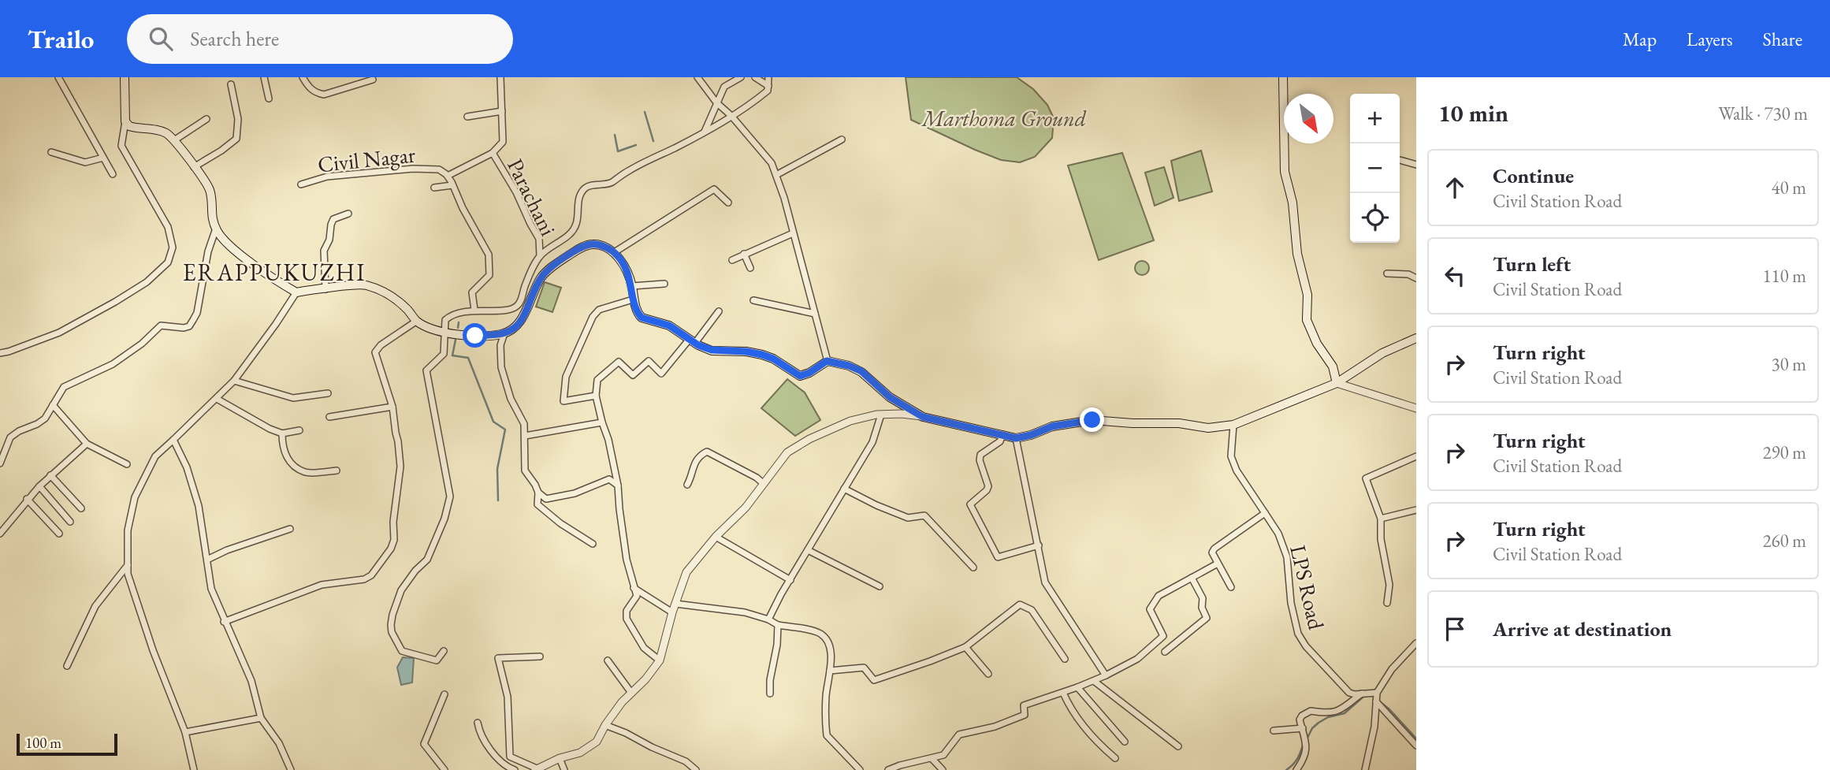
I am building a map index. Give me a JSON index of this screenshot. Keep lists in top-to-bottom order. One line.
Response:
{"streets":{"street":["Civil Nagar","Parachani","LPS Road"]},"districts":["ERAPPUKUZHI"],"parks":["Marthoma Ground"],"scale_bar":"100 m","north":"bottom right","page":{"header":"Trailo","search":"Search here","nav":["Map","Layers","Share"],"heading":["10 min","Walk · 730 m"],"map_buttons":["+","−"],"list":[["Continue","Civil Station Road","40 m"],["Turn left","Civil Station Road","110 m"],["Turn right","Civil Station Road","30 m"],["Turn right","Civil Station Road","290 m"],["Turn right","Civil Station Road","260 m"],"Arrive at destination"],"scale":"100 m"}}
